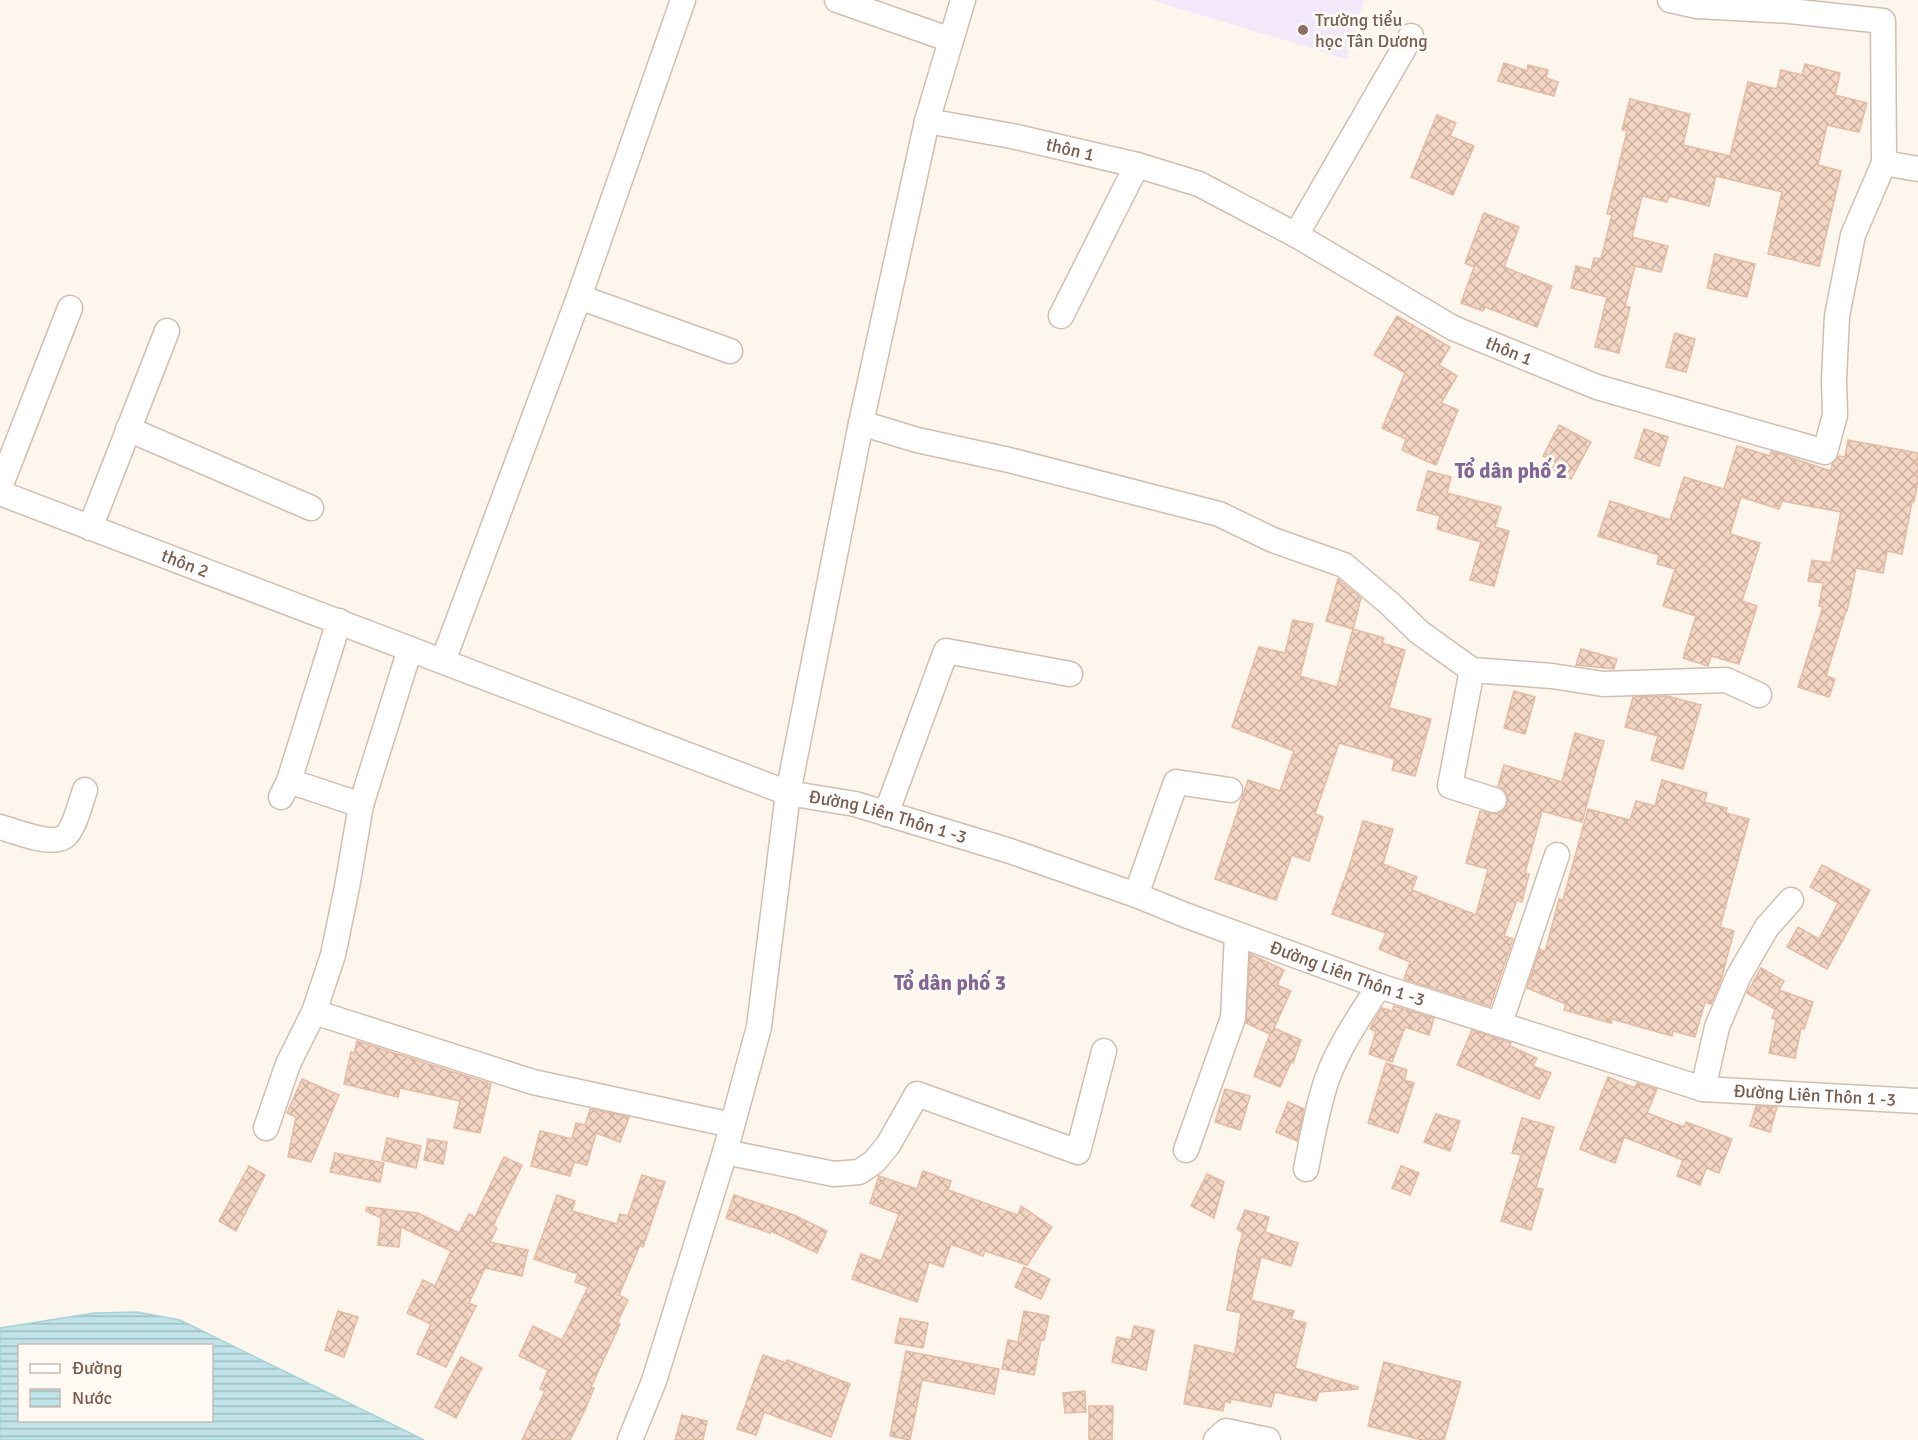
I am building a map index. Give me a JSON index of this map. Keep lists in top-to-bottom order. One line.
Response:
{"streets":{"street":["thôn 1","thôn 2","Đường Liên Thôn 1 -3"]},"crossings":[["thôn 2","Đường Liên Thôn 1 -3"]],"districts":["Tổ dân phố 2","Tổ dân phố 3"],"places":["Trường tiểu học Tân Dương"],"legend":["Đường","Nước"]}
